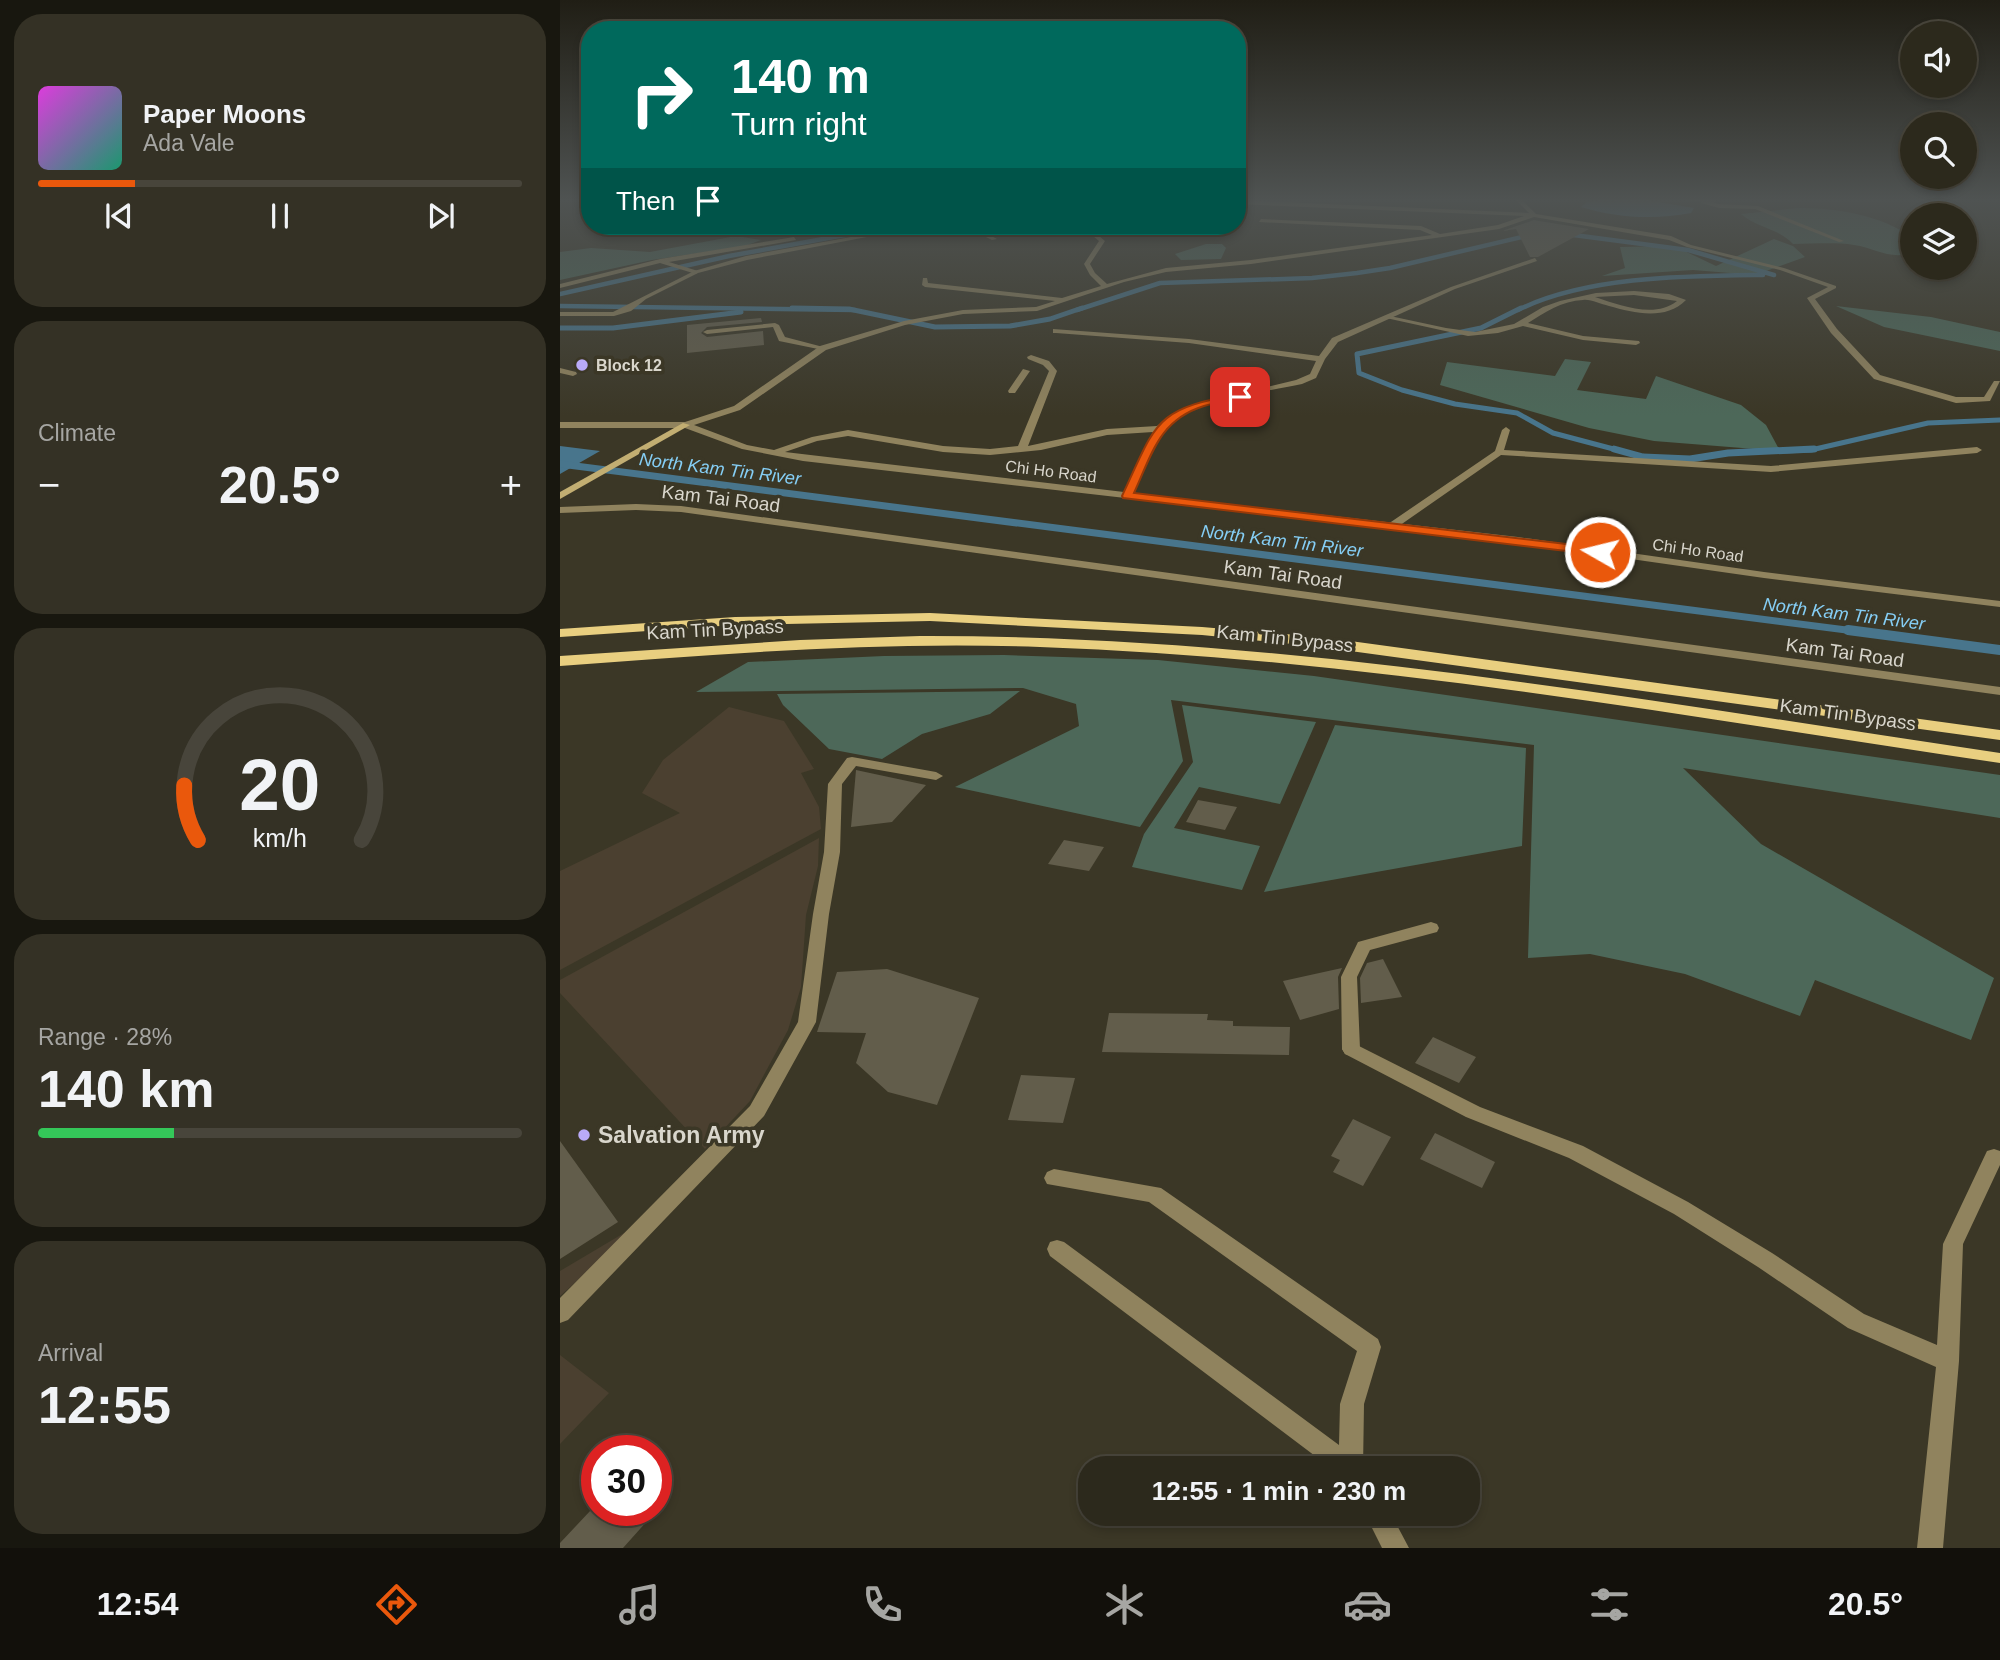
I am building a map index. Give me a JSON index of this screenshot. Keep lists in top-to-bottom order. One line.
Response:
{"streets":{"main road":["Kam Tin Bypass"],"street":["Chi Ho Road","Kam Tai Road"]},"water":["North Kam Tin River"],"places":["Block 12","Salvation Army"],"page":{"turn":["140 m","Turn right"],"song":["Paper Moons","Ada Vale"],"then":"Then","tile":["Climate",["Range · 28%","140 km"],["Arrival","12:55"]],"heat":["−","20.5°","+"],"limit":"30","trip":"12:55 · 1 min · 230 m","tabs":["12:54","20.5°"],"gauge":["20","km/h"]}}
